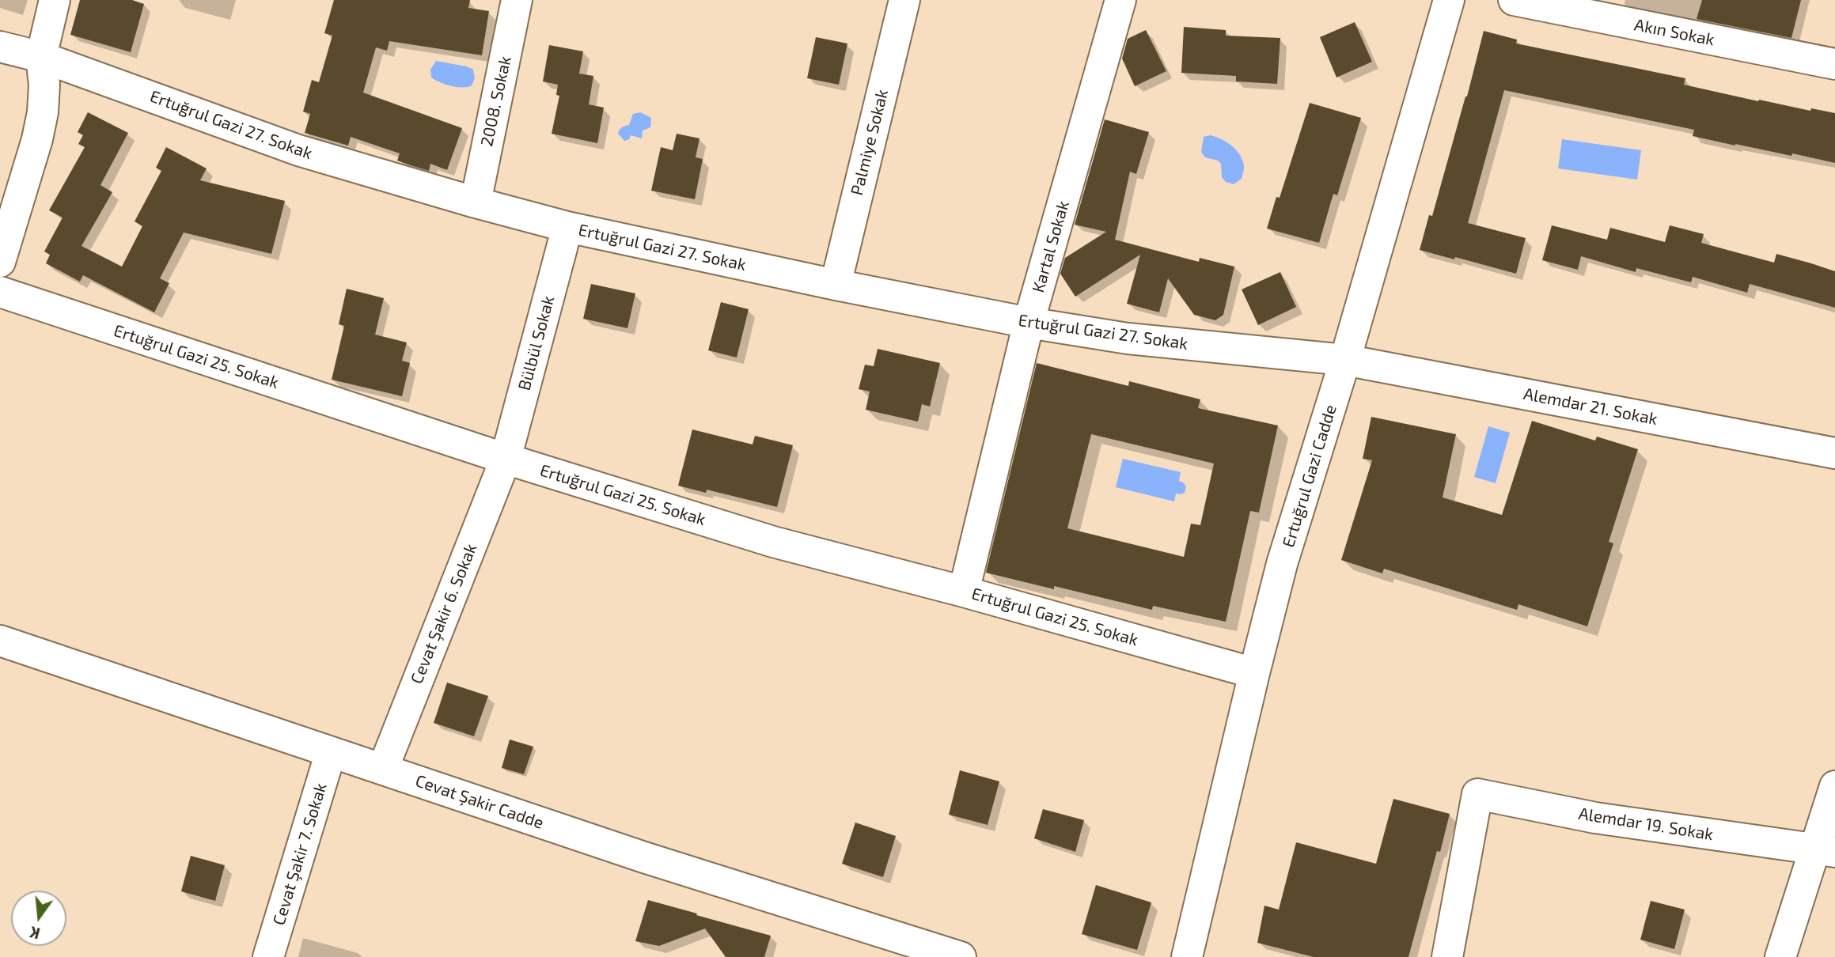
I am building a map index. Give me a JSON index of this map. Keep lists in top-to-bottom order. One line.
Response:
{"streets":{"street":["Akın Sokak","2008. Sokak","Ertuğrul Gazi 27. Sokak","Palmiye Sokak","Kartal Sokak","Bülbül Sokak","Ertuğrul Gazi 25. Sokak","Alemdar 21. Sokak","Ertuğrul Gazi Cadde","Cevat Şakir 6. Sokak","Cevat Şakir Cadde","Alemdar 19. Sokak","Cevat Şakir 7. Sokak"]},"crossings":[["2008. Sokak","Ertuğrul Gazi 27. Sokak"],["Ertuğrul Gazi 27. Sokak","Palmiye Sokak"],["Ertuğrul Gazi 27. Sokak","Kartal Sokak"],["Ertuğrul Gazi 27. Sokak","Bülbül Sokak"],["Ertuğrul Gazi 27. Sokak","Alemdar 21. Sokak"],["Ertuğrul Gazi 27. Sokak","Ertuğrul Gazi Cadde"],["Kartal Sokak","Ertuğrul Gazi 25. Sokak"],["Bülbül Sokak","Ertuğrul Gazi 25. Sokak"],["Bülbül Sokak","Cevat Şakir 6. Sokak"],["Ertuğrul Gazi 25. Sokak","Ertuğrul Gazi Cadde"],["Ertuğrul Gazi 25. Sokak","Cevat Şakir 6. Sokak"],["Alemdar 21. Sokak","Ertuğrul Gazi Cadde"],["Cevat Şakir 6. Sokak","Cevat Şakir Cadde"],["Cevat Şakir Cadde","Cevat Şakir 7. Sokak"]],"north":"bottom"}
